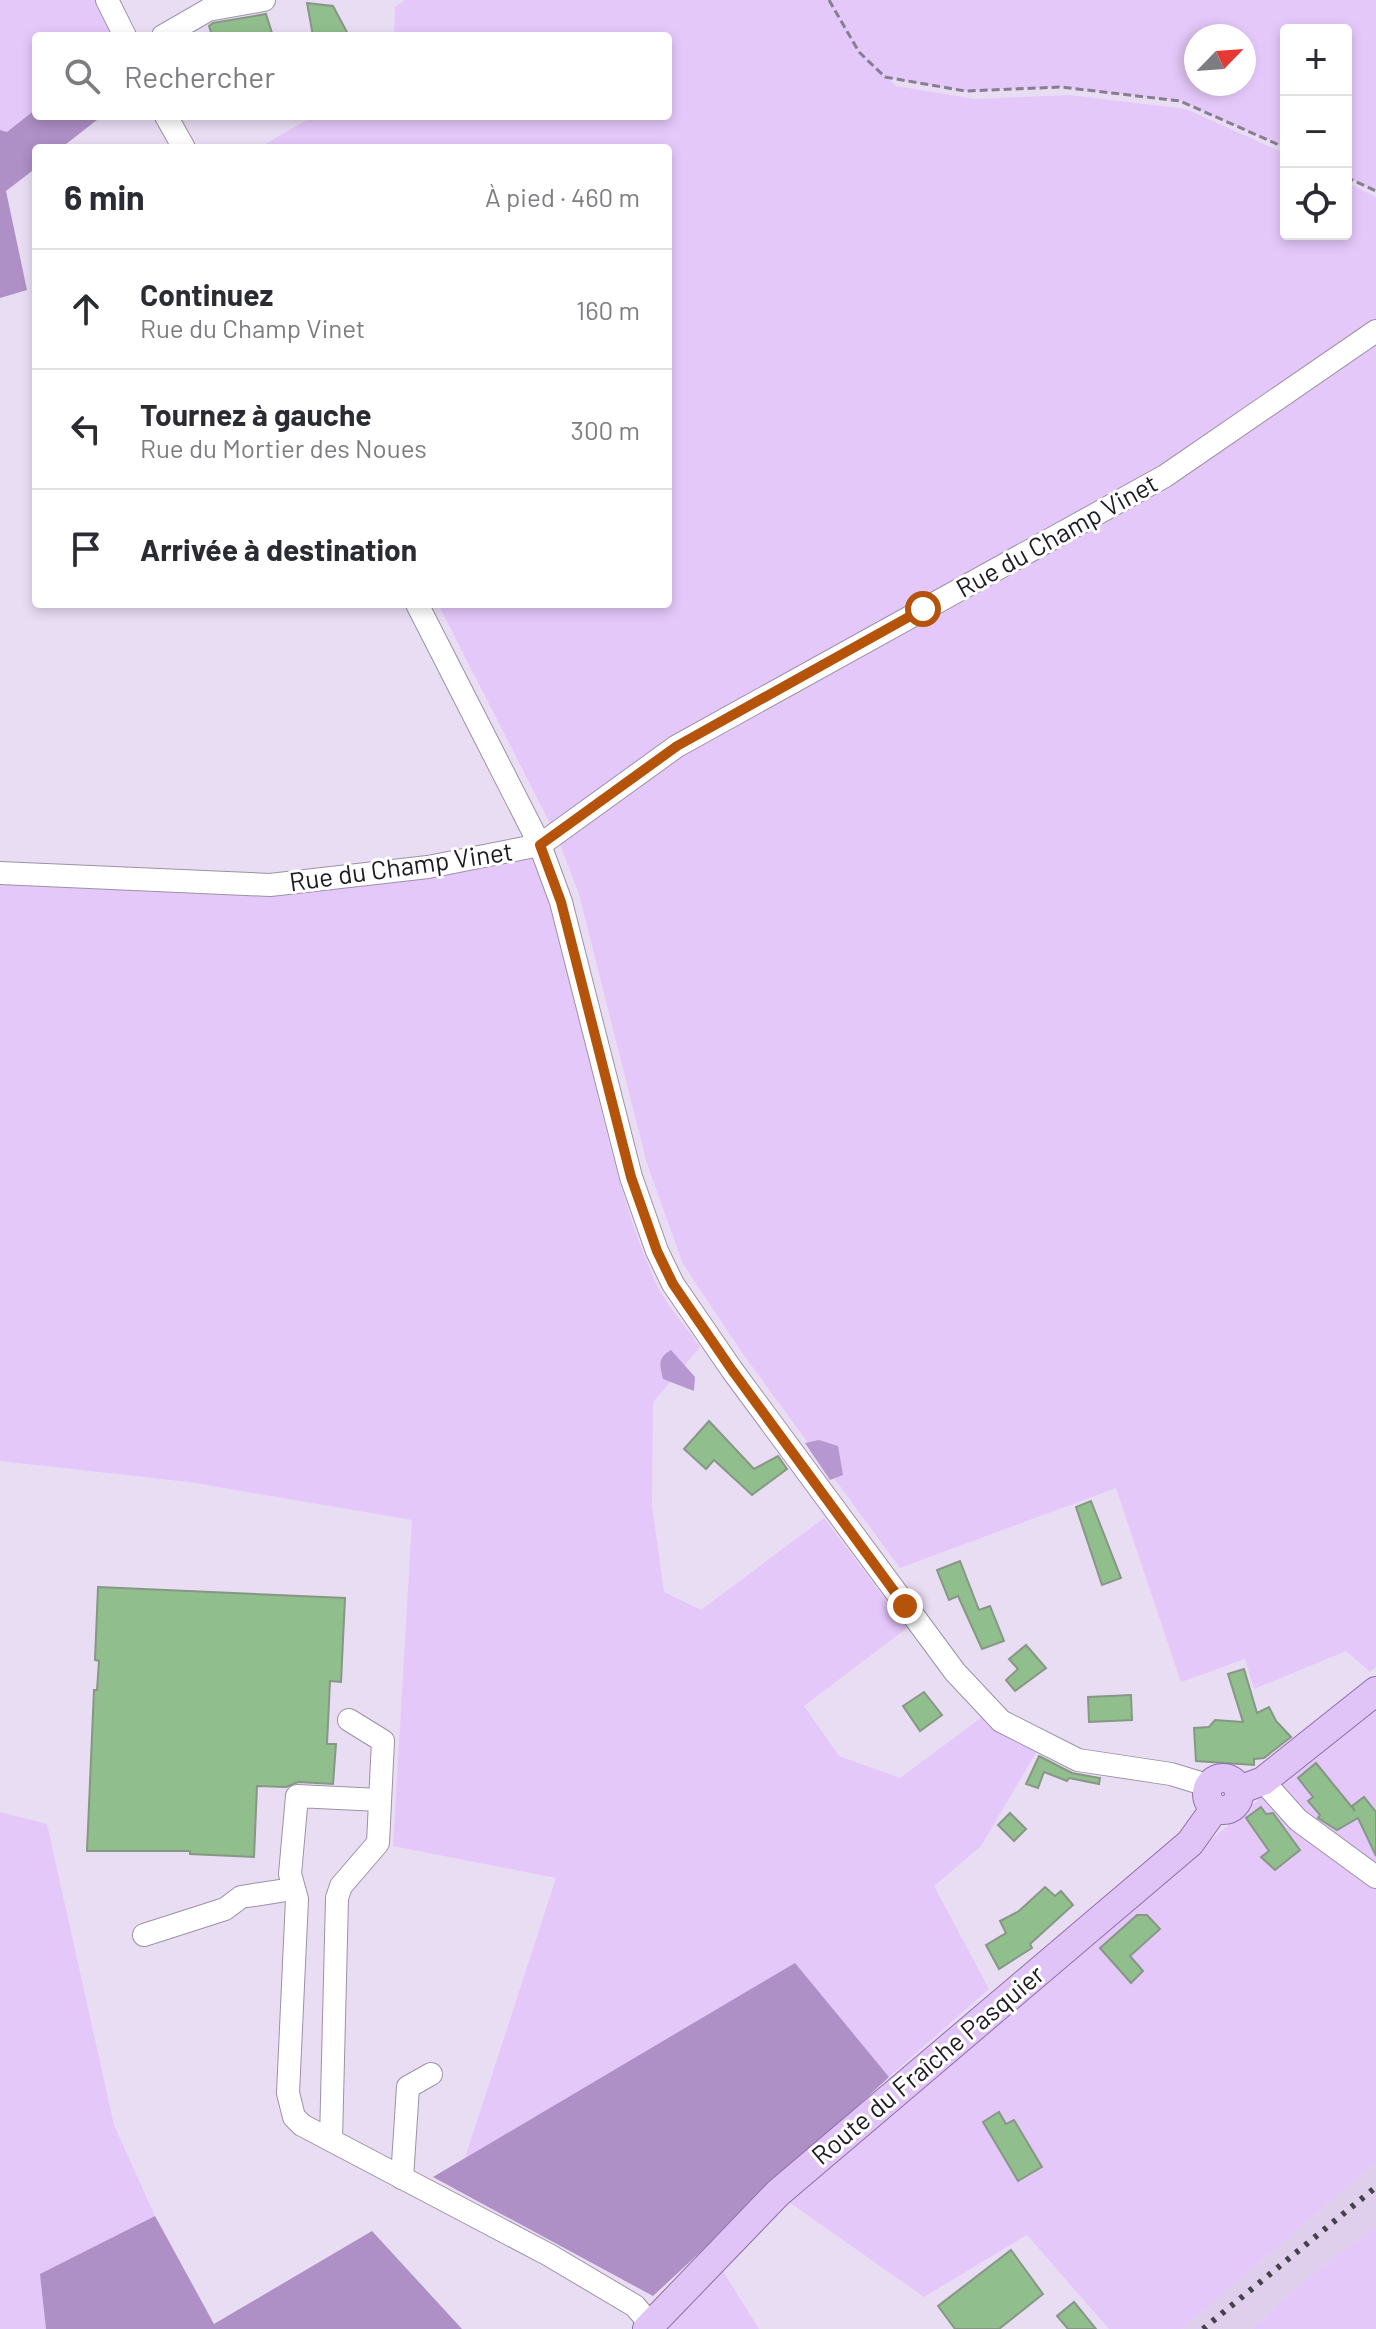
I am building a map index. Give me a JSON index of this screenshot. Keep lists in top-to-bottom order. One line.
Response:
{"streets":{"main road":["Route du Fraîche Pasquier"],"street":["Rue du Champ Vinet"]},"north":"top right","page":{"map_buttons":["+","−"],"search":"Rechercher","heading":["6 min","À pied · 460 m"],"list":[["Continuez","Rue du Champ Vinet","160 m"],["Tournez à gauche","Rue du Mortier des Noues","300 m"],"Arrivée à destination"]}}
